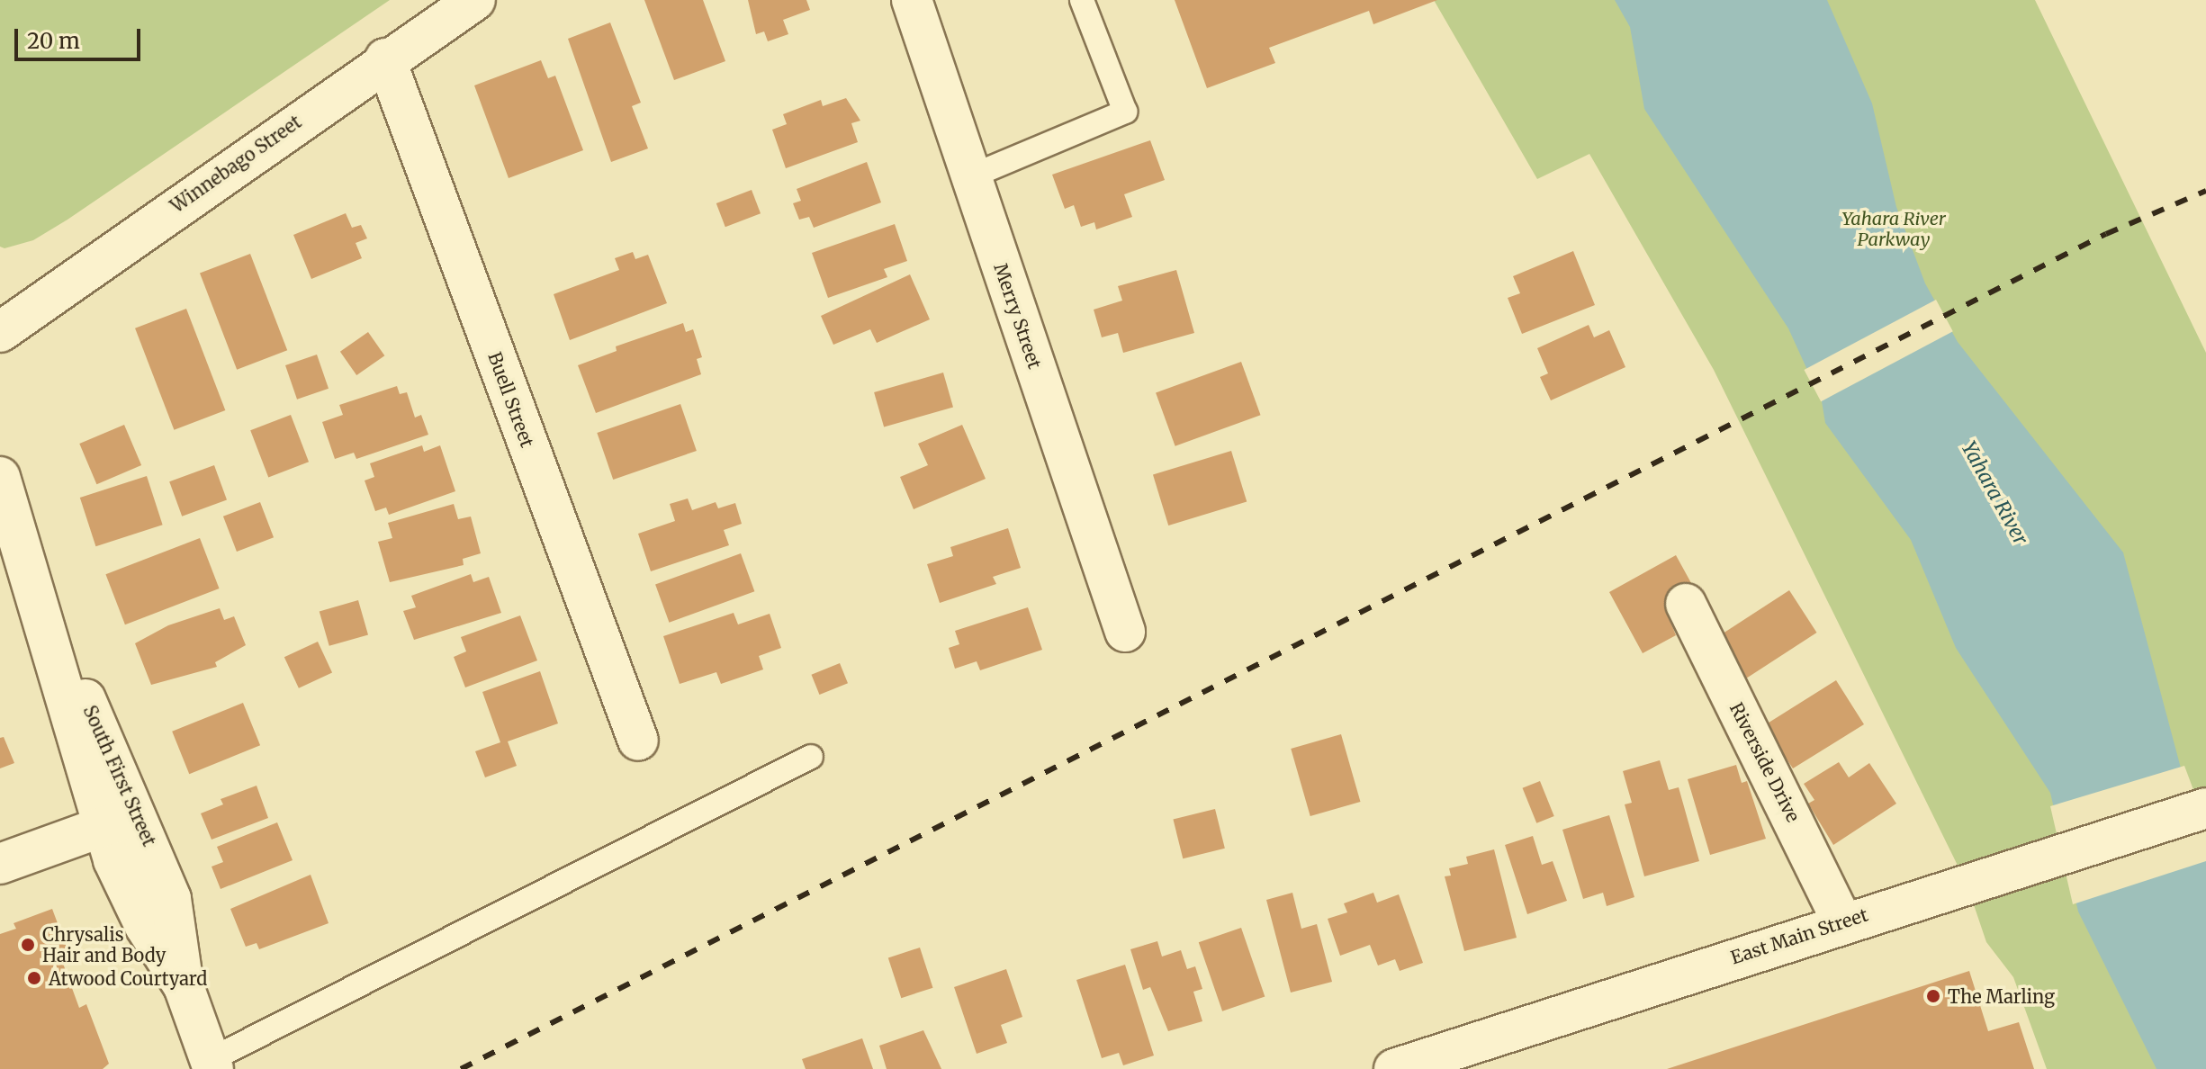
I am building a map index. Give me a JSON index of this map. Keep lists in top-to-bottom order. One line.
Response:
{"streets":{"street":["Winnebago Street","Merry Street","Buell Street","Riverside Drive","South First Street","East Main Street"]},"crossings":[["Winnebago Street","Buell Street"],["Riverside Drive","East Main Street"]],"water":["Yahara River"],"parks":["Yahara River Parkway"],"places":["Chrysalis Hair and Body","Atwood Courtyard","The Marling"],"scale_bar":"20 m"}
